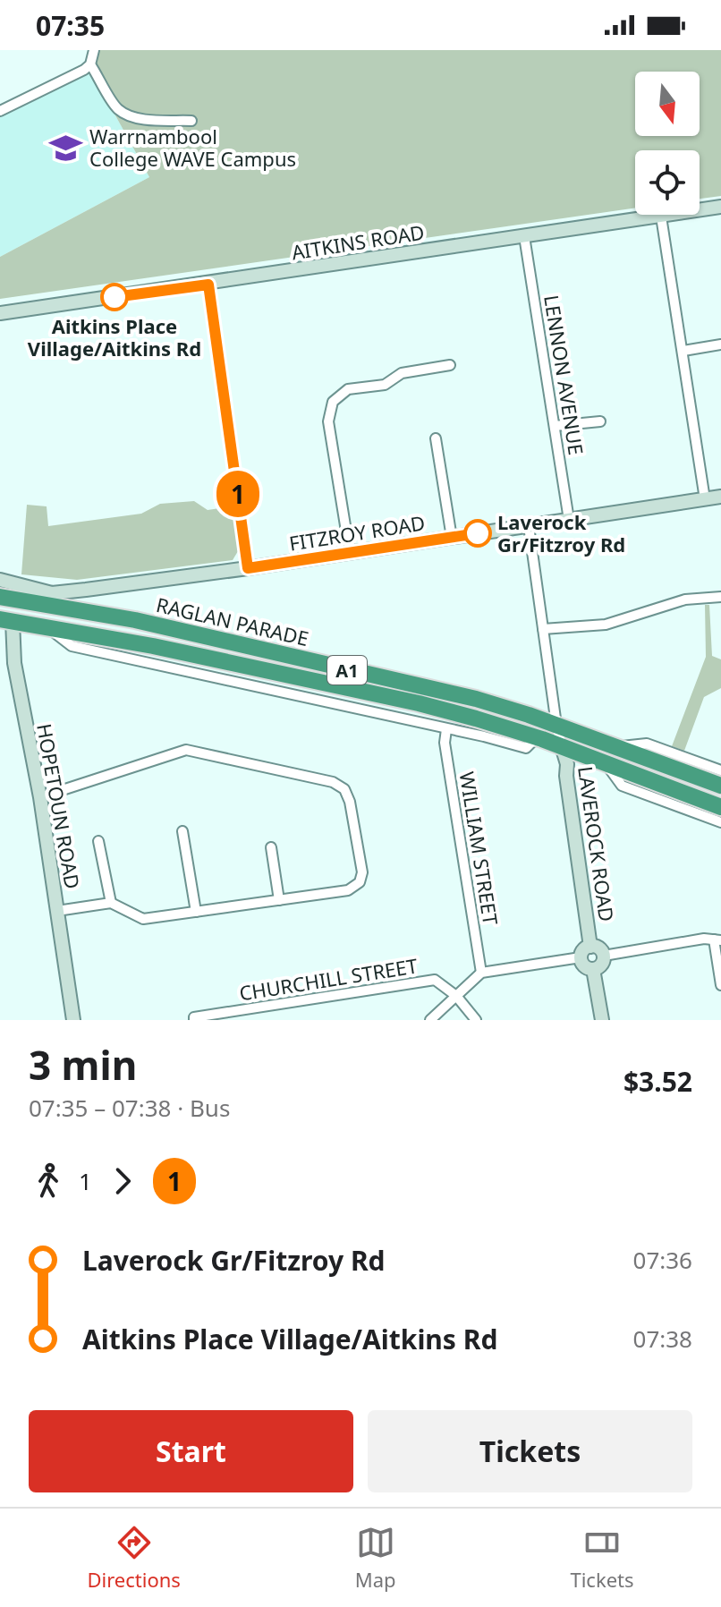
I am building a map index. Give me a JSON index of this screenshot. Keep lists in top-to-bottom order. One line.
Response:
{"streets":{"highway":["RAGLAN PARADE","A1"],"street":["AITKINS ROAD","LENNON AVENUE","FITZROY ROAD","HOPETOUN ROAD","LAVEROCK ROAD","WILLIAM STREET","CHURCHILL STREET"]},"crossings":[["AITKINS ROAD","LENNON AVENUE"],["LENNON AVENUE","FITZROY ROAD"],["RAGLAN PARADE","HOPETOUN ROAD"],["RAGLAN PARADE","LAVEROCK ROAD"],["RAGLAN PARADE","WILLIAM STREET"]],"places":{"school or university":["Warrnambool College WAVE Campus"],"other":["Aitkins Place Village/Aitkins Rd","Laverock Gr/Fitzroy Rd"]},"lines":["bus line 1"],"north":"bottom","page":{"status":"07:35","on_map":"1","heading":["3 min","07:35 – 07:38 · Bus","$3.52"],"legs":["1","1"],"list":[{"name":"Laverock Gr/Fitzroy Rd","value":"07:36"},{"name":"Aitkins Place Village/Aitkins Rd","value":"07:38"}],"buttons":["Start","Tickets"],"tabs":["Directions","Map","Tickets"]}}
